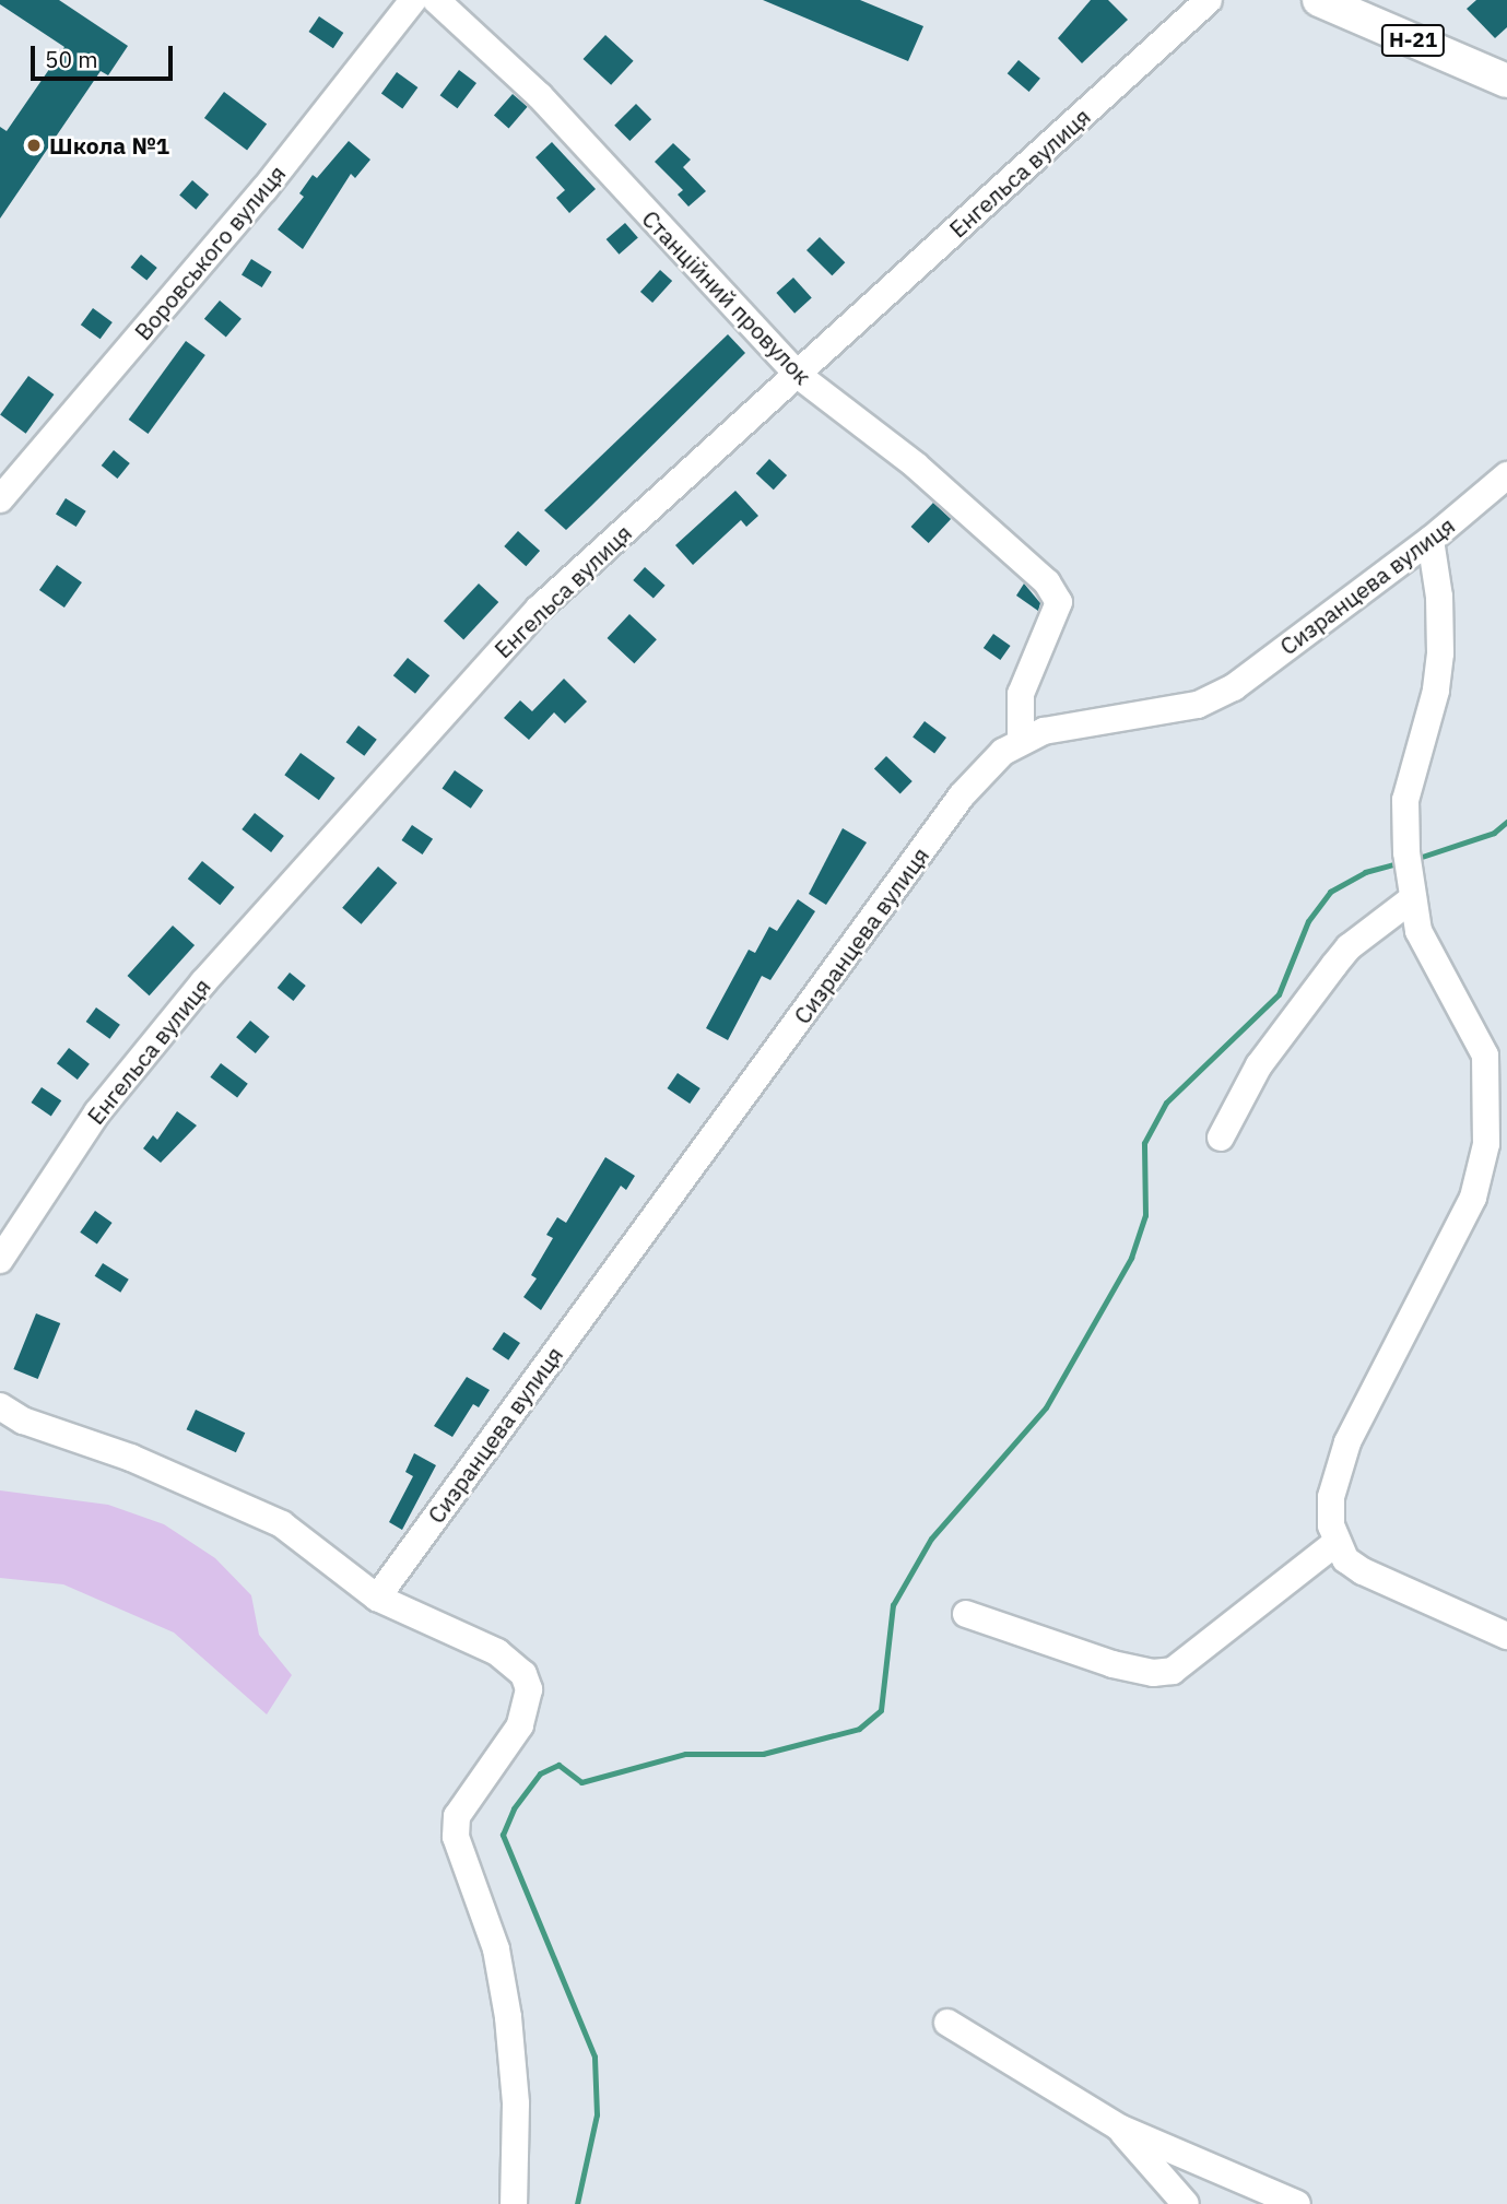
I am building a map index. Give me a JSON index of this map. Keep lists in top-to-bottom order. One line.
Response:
{"streets":{"main road":["Н-21"],"street":["Енгельса вулиця","Воровського вулиця","Станційний провулок","Сизранцева вулиця"]},"crossings":[["Енгельса вулиця","Станційний провулок"],["Станційний провулок","Сизранцева вулиця"]],"places":["Школа №1"],"scale_bar":"50 m"}
